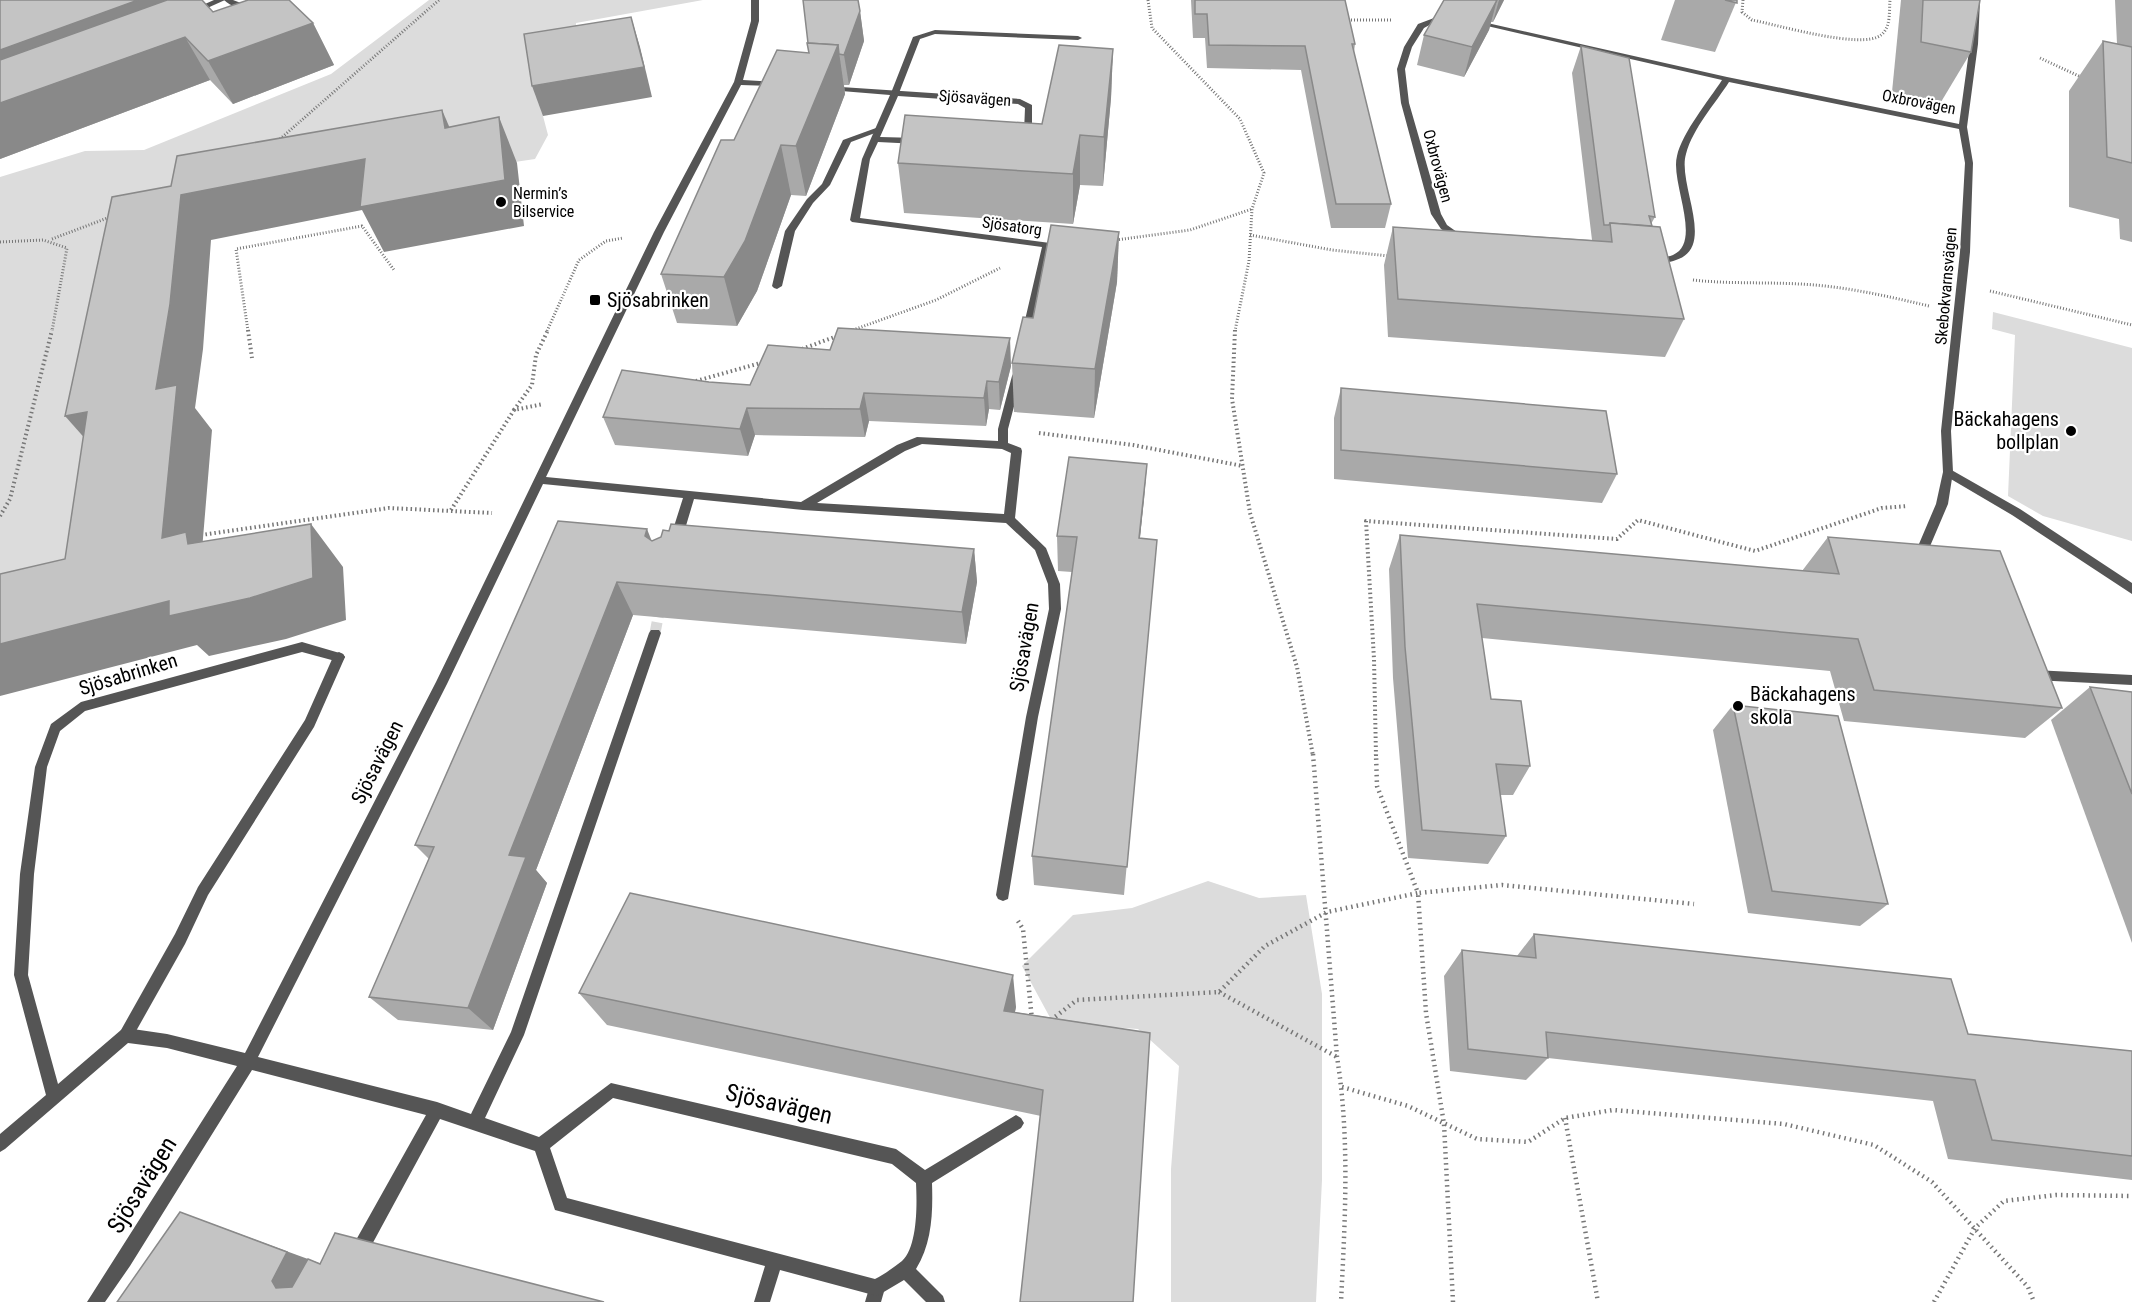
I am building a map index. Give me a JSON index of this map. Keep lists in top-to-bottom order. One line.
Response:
{"streets":{"street":["Sjösavägen","Oxbrovägen","Sjösatorg","Skebokvarnsvägen","Sjösabrinken"]},"crossings":[["Sjösavägen","Sjösatorg"],["Oxbrovägen","Skebokvarnsvägen"]],"places":{"other":["Nermin’s Bilservice","Bäckahagens bollplan","Bäckahagens skola"],"transit":["Sjösabrinken"]}}
